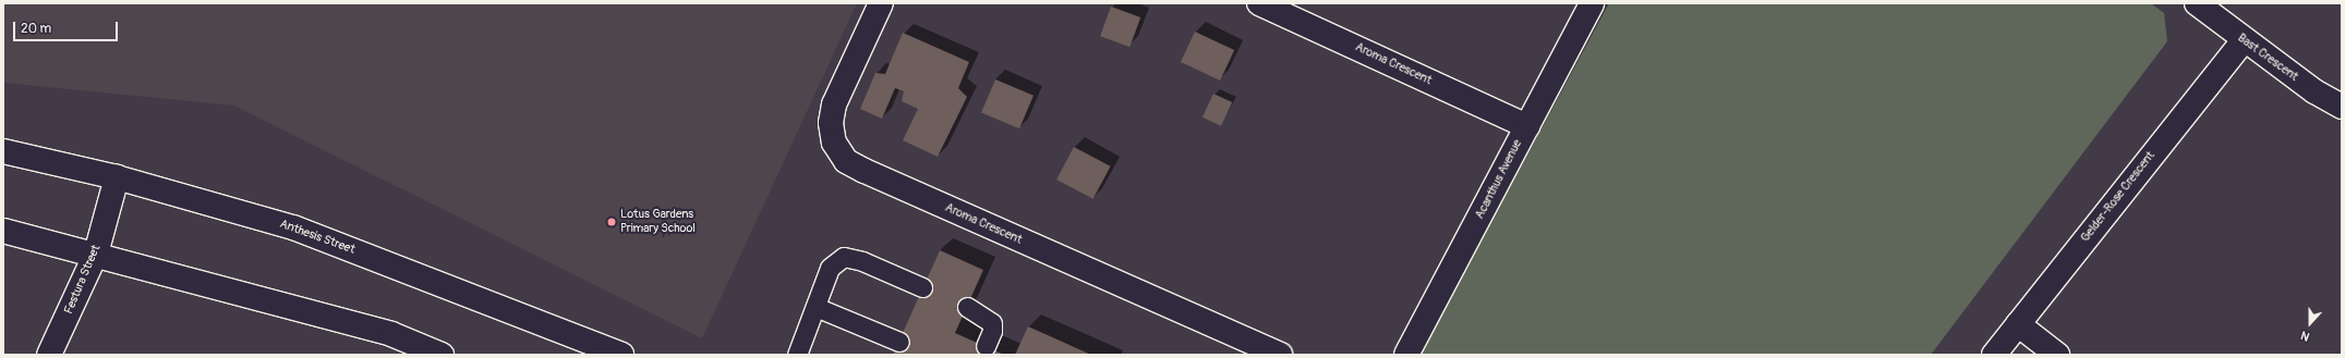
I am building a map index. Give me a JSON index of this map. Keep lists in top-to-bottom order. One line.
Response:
{"streets":{"street":["Bast Crescent","Aroma Crescent","Acanthus Avenue","Gelder-Rose Crescent","Anthesis Street","Festura Street"]},"crossings":[["Bast Crescent","Gelder-Rose Crescent"],["Aroma Crescent","Acanthus Avenue"],["Anthesis Street","Festura Street"]],"places":["Lotus Gardens Primary School"],"scale_bar":"20 m","north":"bottom"}
